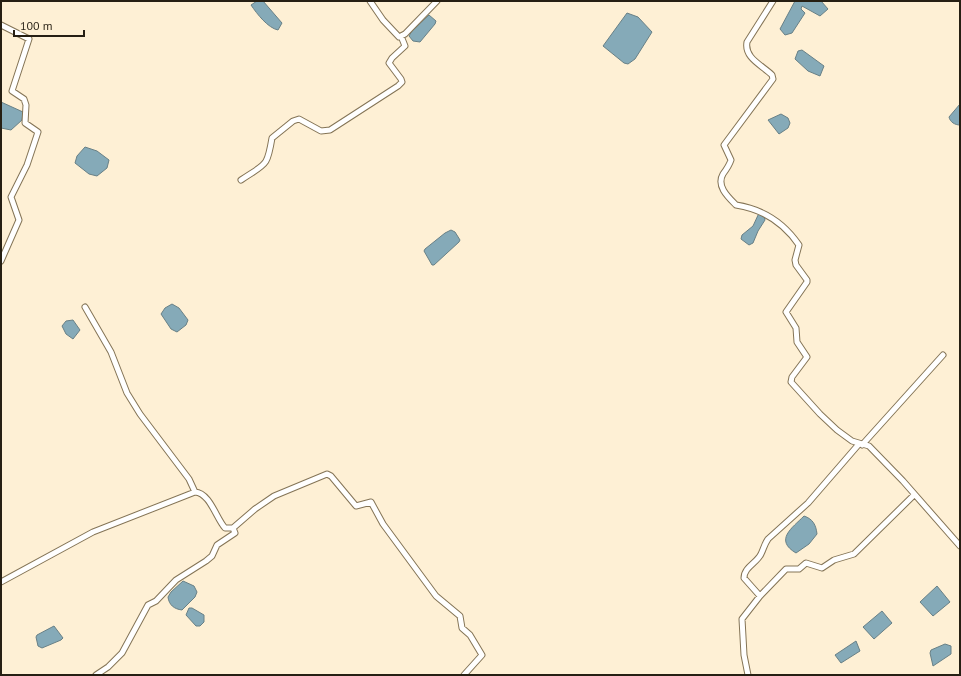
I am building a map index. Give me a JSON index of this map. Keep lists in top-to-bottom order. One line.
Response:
{"scale_bar":"100 m"}
